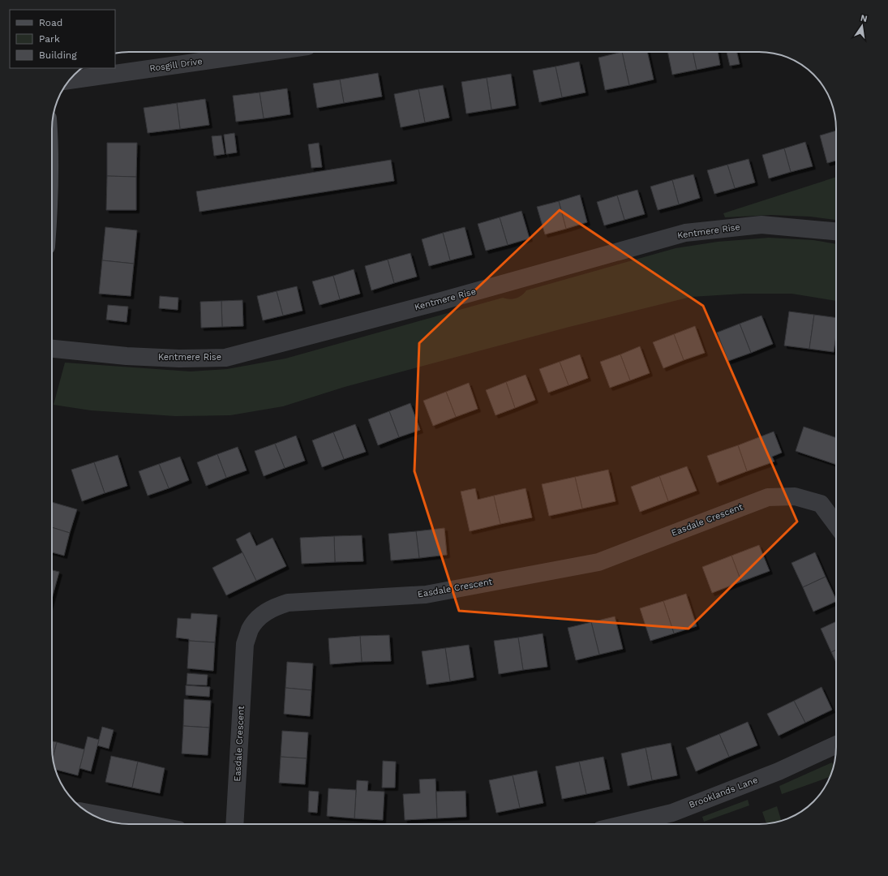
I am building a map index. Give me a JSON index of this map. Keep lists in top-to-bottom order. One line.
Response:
{"streets":{"street":["Rosgill Drive","Kentmere Rise","Easdale Crescent","Brooklands Lane"]},"legend":["Road","Park","Building"],"north":"top"}
